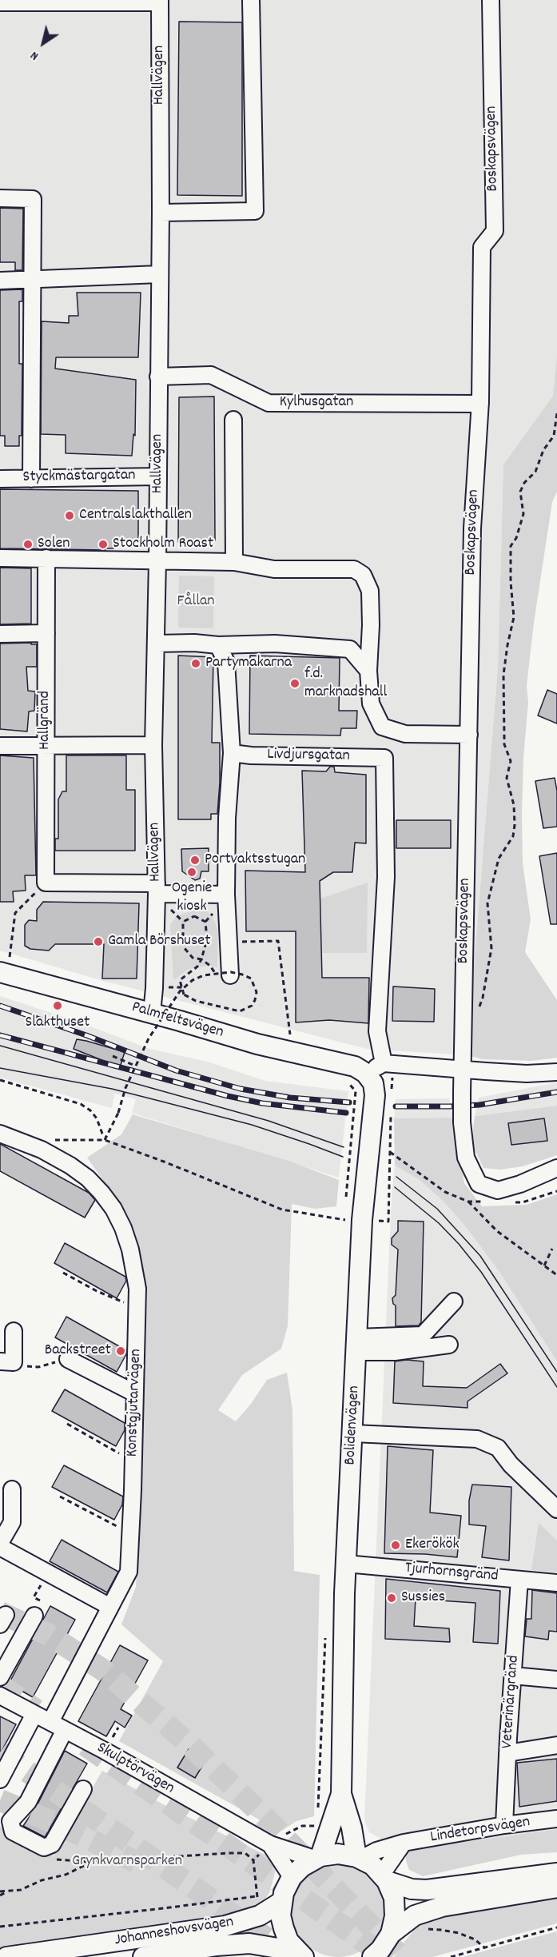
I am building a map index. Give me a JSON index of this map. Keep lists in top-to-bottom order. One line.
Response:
{"streets":{"main road":["Palmfeltsvägen","Bolidenvägen","Johanneshovsvägen"],"street":["Hallvägen","Boskapsvägen","Kylhusgatan","Styckmästargatan","Hallgränd","Livdjursgatan","Konstgjutarvägen","Tjurhornsgränd","Veterinärgränd","Skulptörvägen","Lindetorpsvägen"]},"crossings":[["Hallvägen","Kylhusgatan"],["Hallvägen","Styckmästargatan"],["Hallvägen","Palmfeltsvägen"],["Boskapsvägen","Kylhusgatan"],["Palmfeltsvägen","Bolidenvägen"],["Konstgjutarvägen","Skulptörvägen"],["Bolidenvägen","Tjurhornsgränd"],["Bolidenvägen","Skulptörvägen"],["Bolidenvägen","Lindetorpsvägen"],["Tjurhornsgränd","Veterinärgränd"],["Veterinärgränd","Lindetorpsvägen"]],"parks":["Fållan","Grynkvarnsparken"],"places":["Centralslakthallen","Solen","Stockholm Roast","Partymakarna","f.d. marknadshall","Portvaktsstugan","Ogenie kiosk","Gamla Börshuset","Slakthuset","Backstreet","Ekerökök","Sussies"],"north":"bottom left"}
